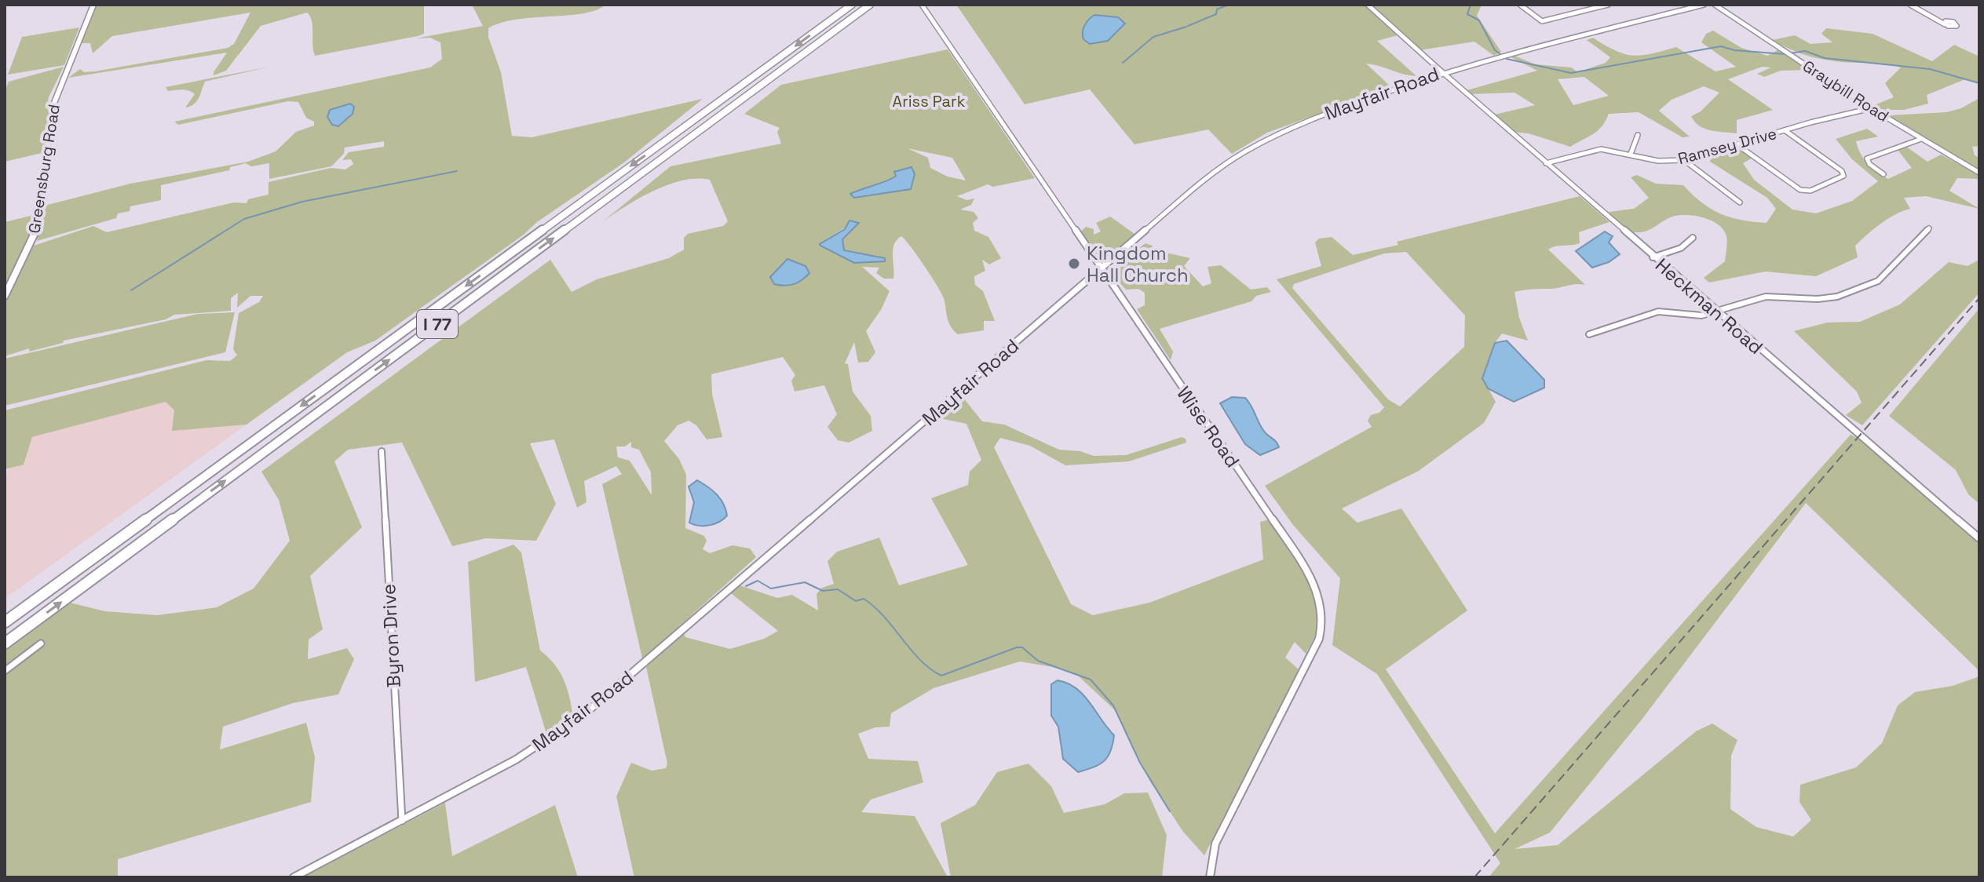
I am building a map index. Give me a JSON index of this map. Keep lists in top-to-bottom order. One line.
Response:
{"streets":{"highway":["I 77"],"main road":["Greensburg Road"],"street":["Graybill Road","Mayfair Road","Ramsey Drive","Heckman Road","Wise Road","Byron Drive"]},"crossings":[["Graybill Road","Ramsey Drive"],["Mayfair Road","Heckman Road"],["Mayfair Road","Wise Road"],["Mayfair Road","Byron Drive"],["Ramsey Drive","Heckman Road"]],"parks":["Ariss Park"],"places":["Kingdom Hall Church"]}
